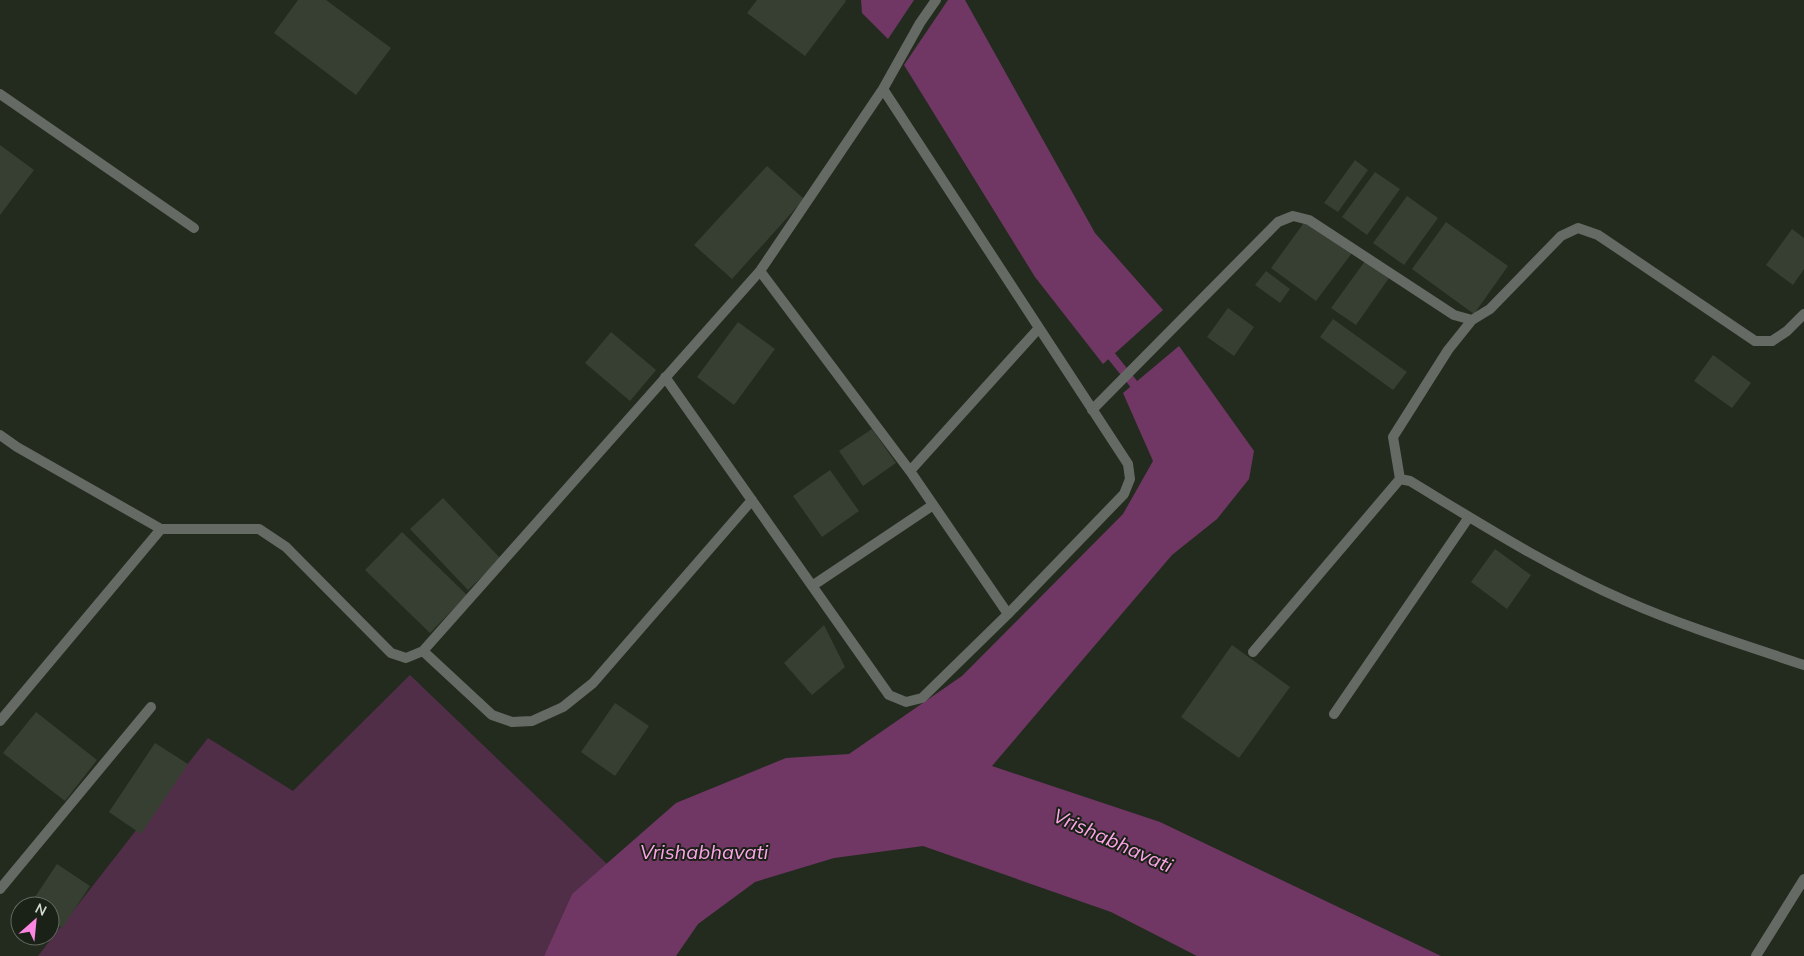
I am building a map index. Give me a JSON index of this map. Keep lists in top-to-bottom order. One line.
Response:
{"water":["Vrishabhavati"],"north":"top right"}
